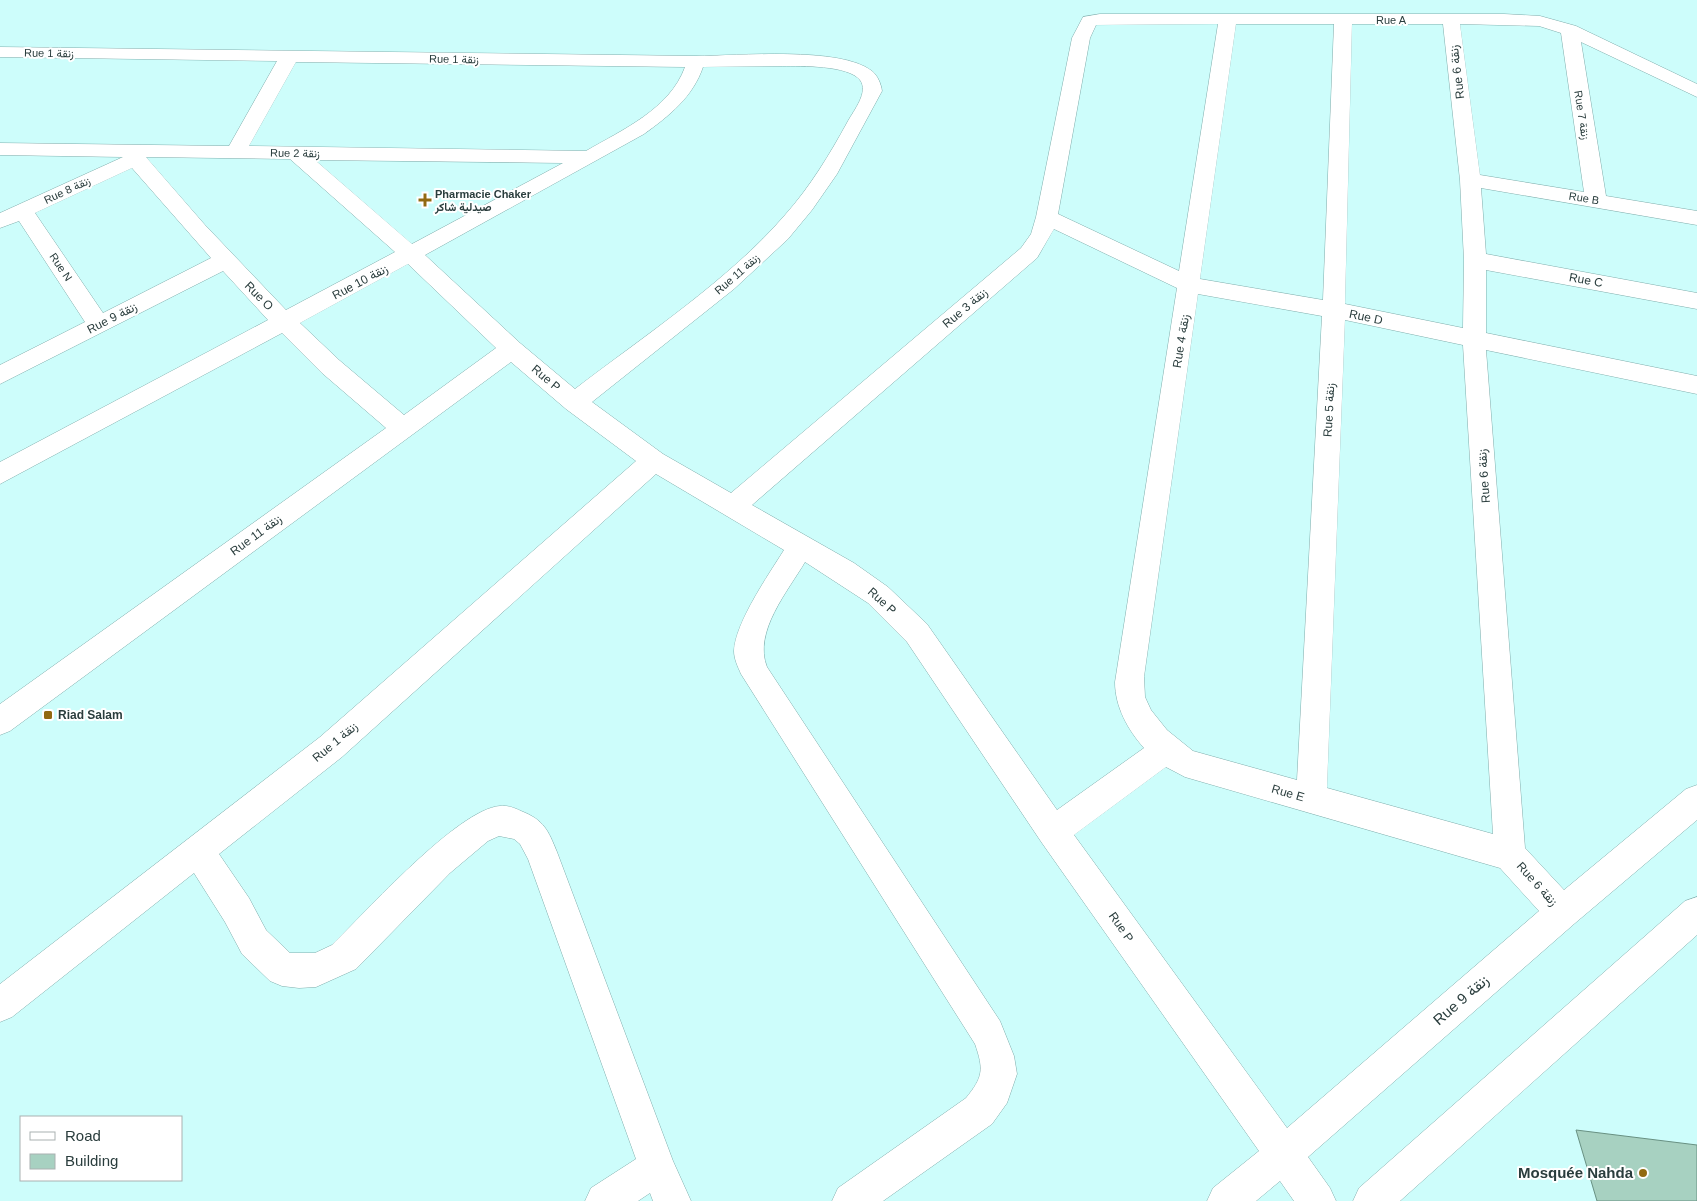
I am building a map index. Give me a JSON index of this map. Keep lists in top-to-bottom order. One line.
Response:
{"streets":{"street":["Rue A","Rue 1 زنقة","Rue 6 زنقة","Rue 7 زنقة","Rue 2 زنقة","Rue 8 زنقة","Rue B","Rue N","Rue 11 زنقة","Rue C","Rue 10 زنقة","Rue O","Rue 3 زنقة","Rue D","Rue 9 زنقة","Rue 4 زنقة","Rue P","Rue 5 زنقة","Rue E"]},"crossings":[["Rue A","Rue 6 زنقة"],["Rue A","Rue 7 زنقة"],["Rue A","Rue 3 زنقة"],["Rue A","Rue 4 زنقة"],["Rue A","Rue 5 زنقة"],["Rue 1 زنقة","Rue 11 زنقة"],["Rue 1 زنقة","Rue 10 زنقة"],["Rue 1 زنقة","Rue P"],["Rue 6 زنقة","Rue B"],["Rue 6 زنقة","Rue C"],["Rue 6 زنقة","Rue D"],["Rue 6 زنقة","Rue 9 زنقة"],["Rue 6 زنقة","Rue E"],["Rue 7 زنقة","Rue B"],["Rue 2 زنقة","Rue 8 زنقة"],["Rue 2 زنقة","Rue 10 زنقة"],["Rue 2 زنقة","Rue O"],["Rue 2 زنقة","Rue P"],["Rue 8 زنقة","Rue N"],["Rue 8 زنقة","Rue O"],["Rue N","Rue 9 زنقة"],["Rue 11 زنقة","Rue O"],["Rue 11 زنقة","Rue P"],["Rue 10 زنقة","Rue O"],["Rue 10 زنقة","Rue P"],["Rue O","Rue 9 زنقة"],["Rue 3 زنقة","Rue D"],["Rue 3 زنقة","Rue P"],["Rue D","Rue 4 زنقة"],["Rue D","Rue 5 زنقة"],["Rue 9 زنقة","Rue P"],["Rue 4 زنقة","Rue E"],["Rue 5 زنقة","Rue E"]],"places":{"health":["Pharmacie Chaker صيدلية شاكر"],"transit":["Riad Salam"],"other":["Mosquée Nahda"]},"legend":["Road","Building"]}
